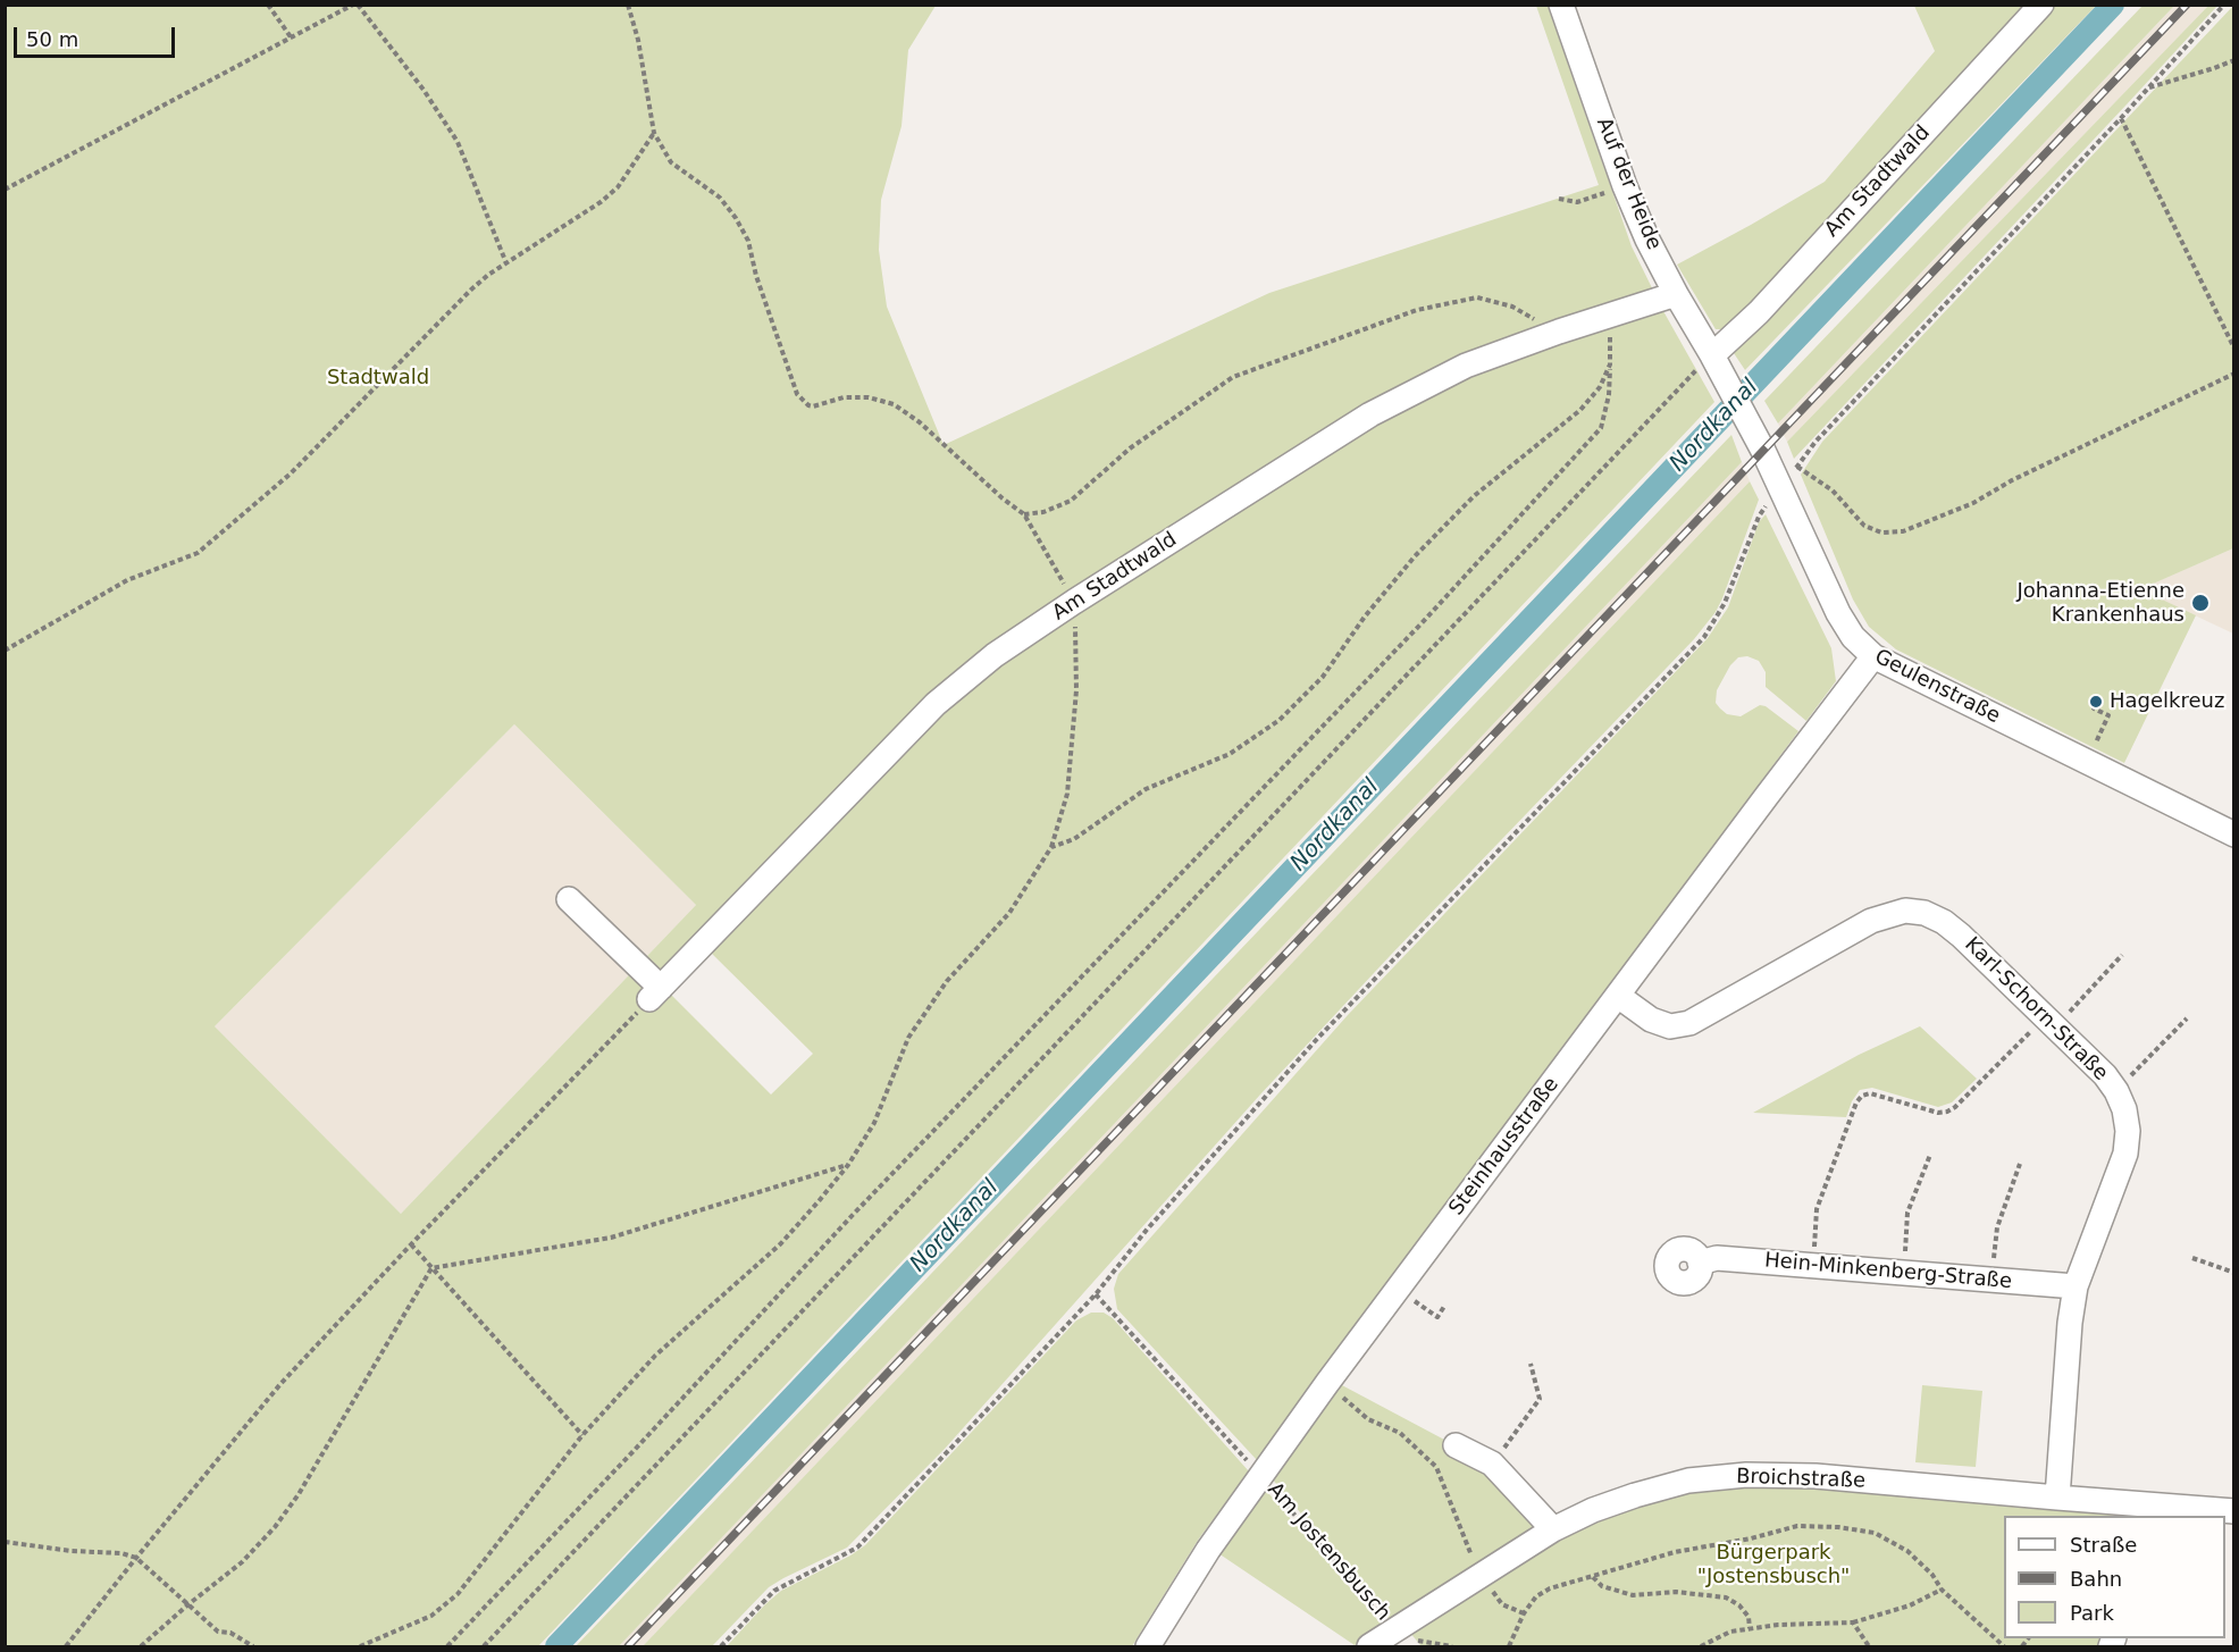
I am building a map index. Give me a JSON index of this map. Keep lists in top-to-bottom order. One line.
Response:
{"streets":{"street":["Am Stadtwald","Auf der Heide","Geulenstraße","Karl-Schorn-Straße","Steinhausstraße","Hein-Minkenberg-Straße","Broichstraße"],"path":["Am Jostensbusch"]},"crossings":[["Am Stadtwald","Auf der Heide"],["Am Stadtwald","Geulenstraße"],["Auf der Heide","Geulenstraße"],["Geulenstraße","Steinhausstraße"],["Karl-Schorn-Straße","Steinhausstraße"],["Karl-Schorn-Straße","Hein-Minkenberg-Straße"],["Karl-Schorn-Straße","Broichstraße"],["Steinhausstraße","Am Jostensbusch"],["Broichstraße","Am Jostensbusch"]],"water":["Nordkanal"],"parks":["Stadtwald","Bürgerpark \"Jostensbusch\""],"places":["Johanna-Etienne Krankenhaus","Hagelkreuz"],"legend":["Straße","Bahn","Park"],"scale_bar":"50 m"}
